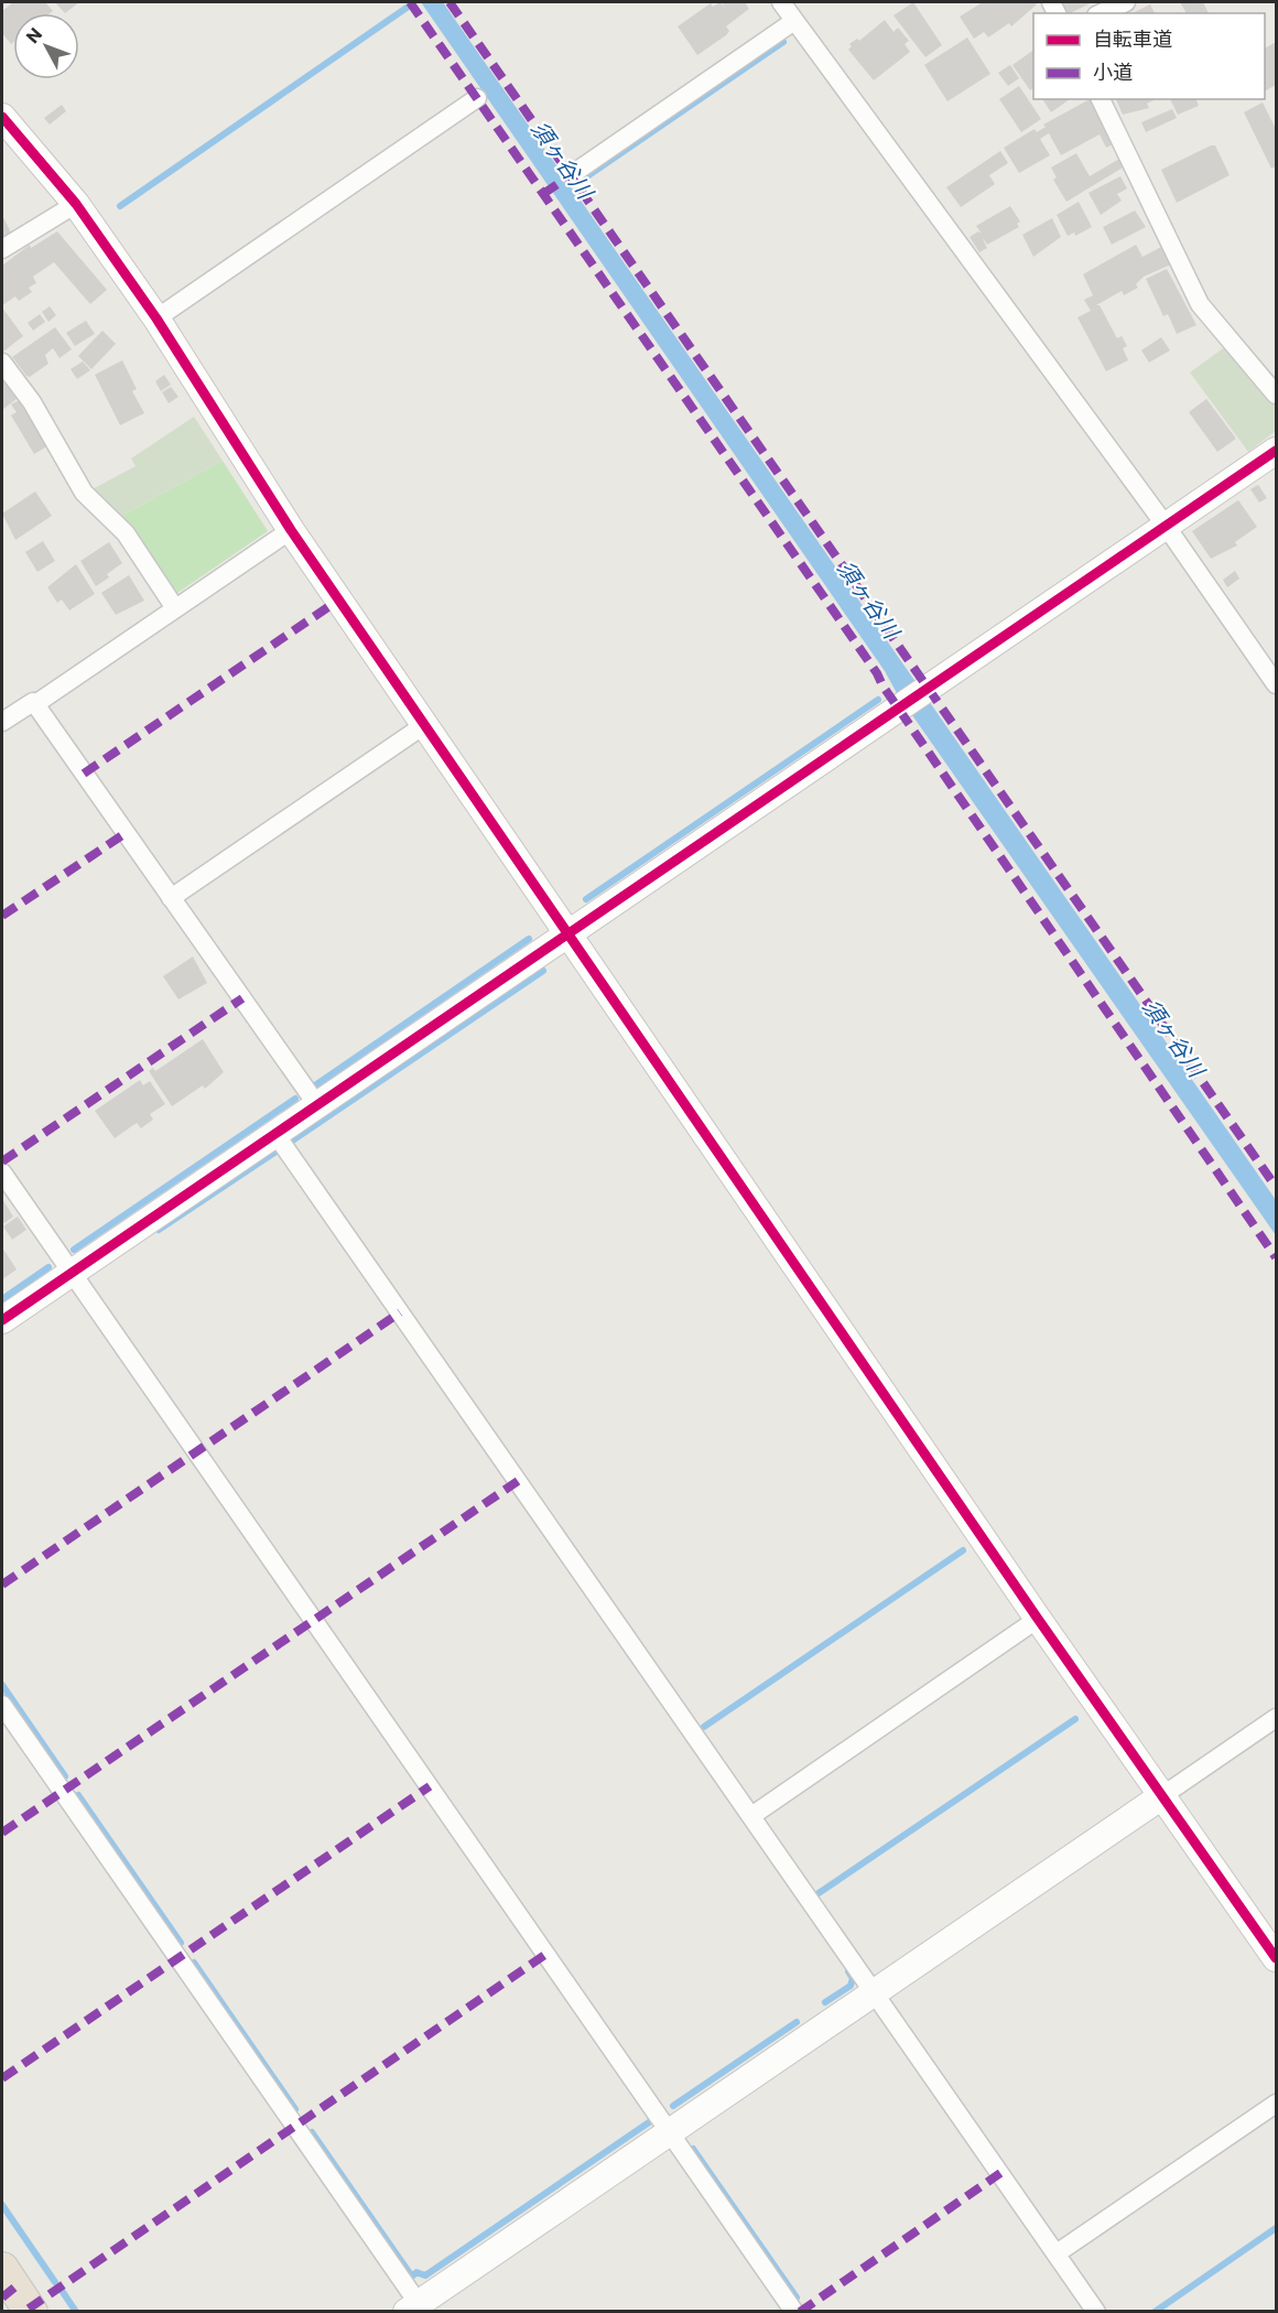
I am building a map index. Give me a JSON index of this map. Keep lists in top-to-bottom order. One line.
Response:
{"water":["須ヶ谷川"],"legend":["自転車道","小道"],"north":"top left"}
